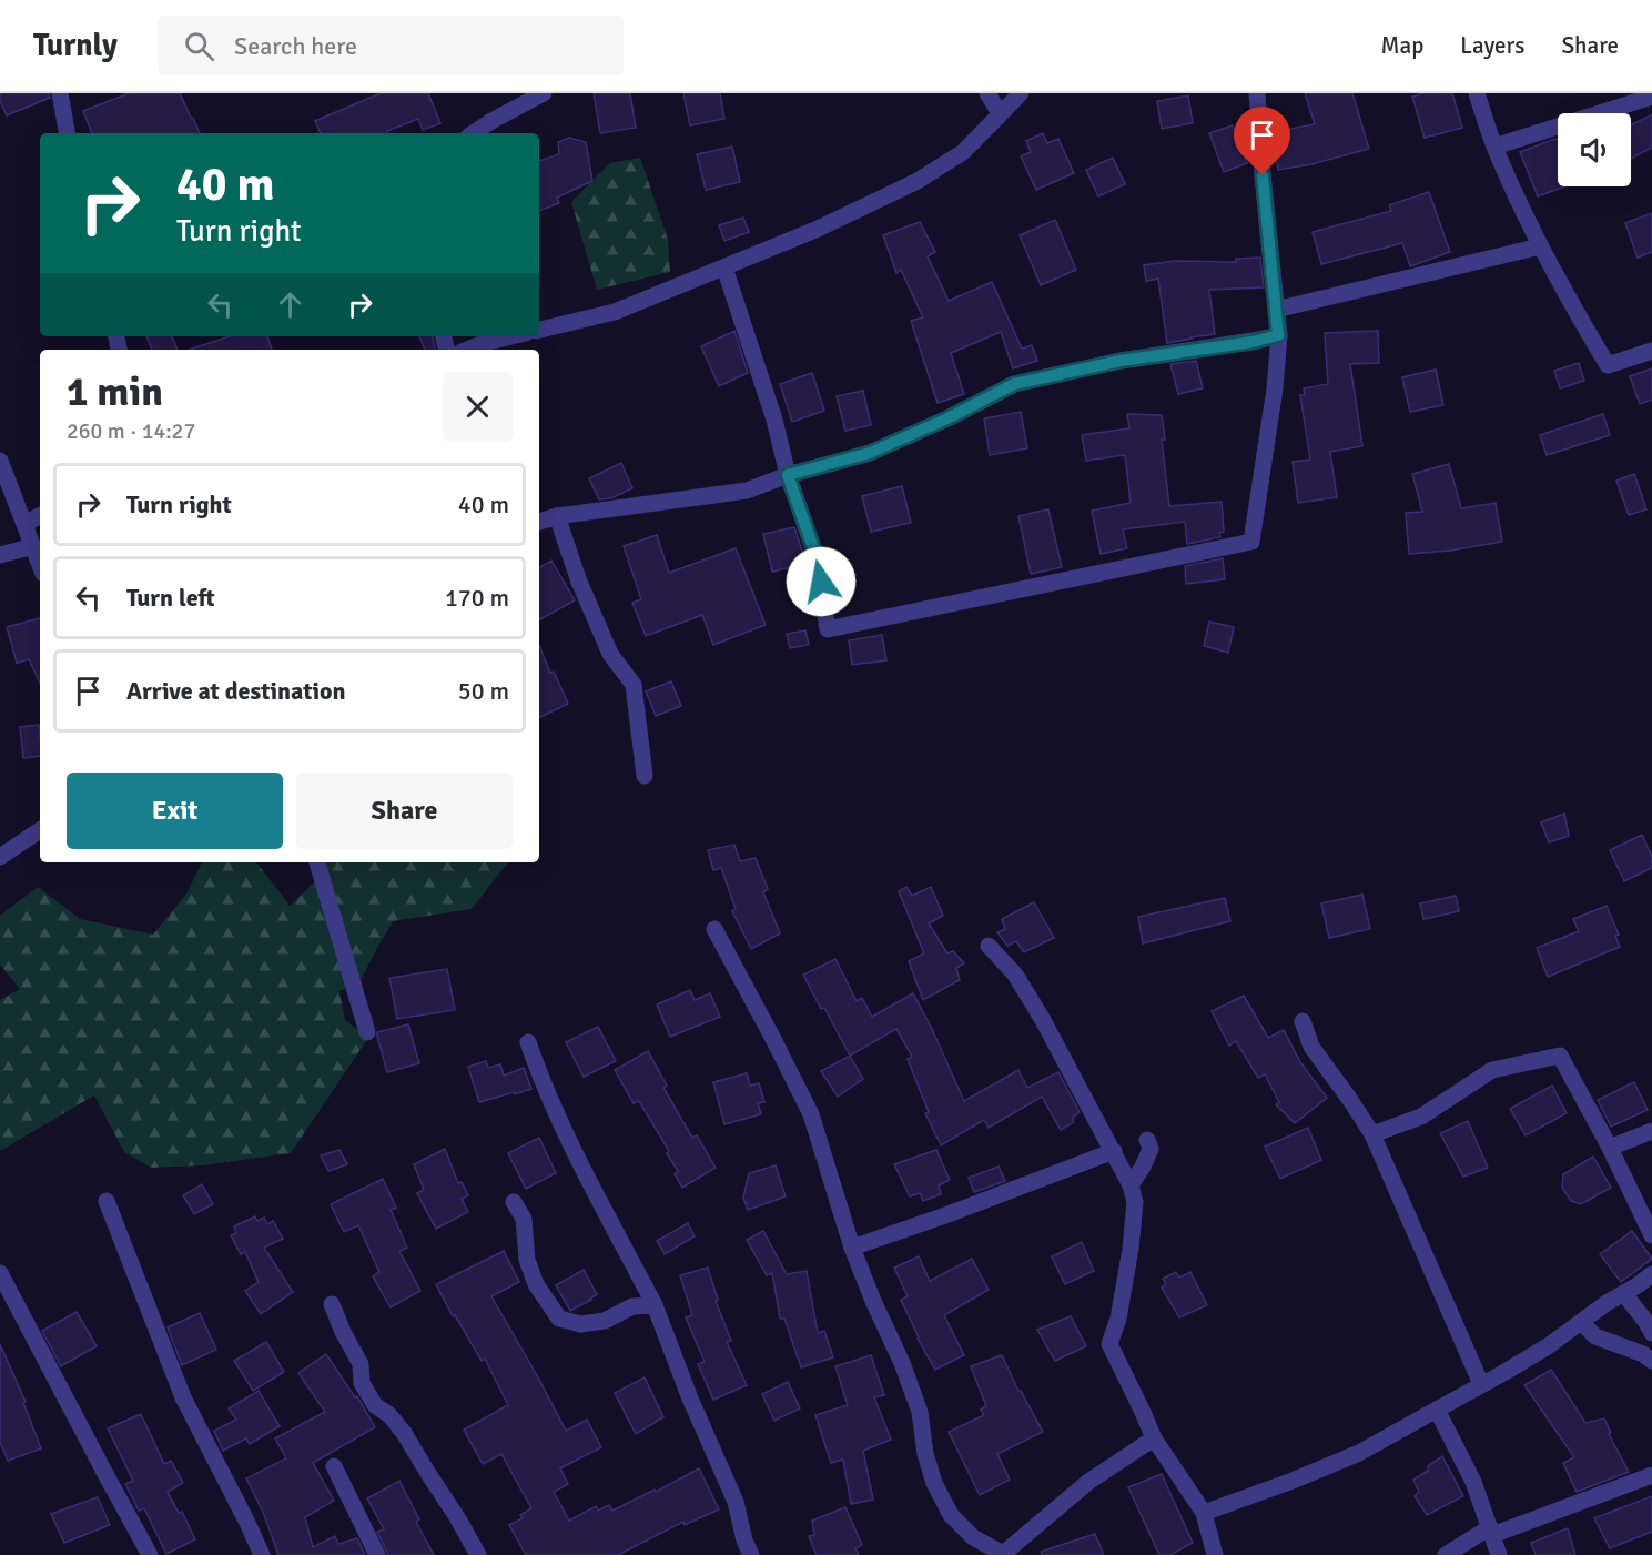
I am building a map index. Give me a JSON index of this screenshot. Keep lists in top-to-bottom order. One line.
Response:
{"page":{"header":"Turnly","search":"Search here","nav":["Map","Layers","Share"],"turn":["40 m","Turn right"],"heading":["1 min","260 m · 14:27"],"list":[{"name":"Turn right","value":"40 m"},{"name":"Turn left","value":"170 m"},{"name":"Arrive at destination","value":"50 m"}],"buttons":["Exit","Share"]}}
